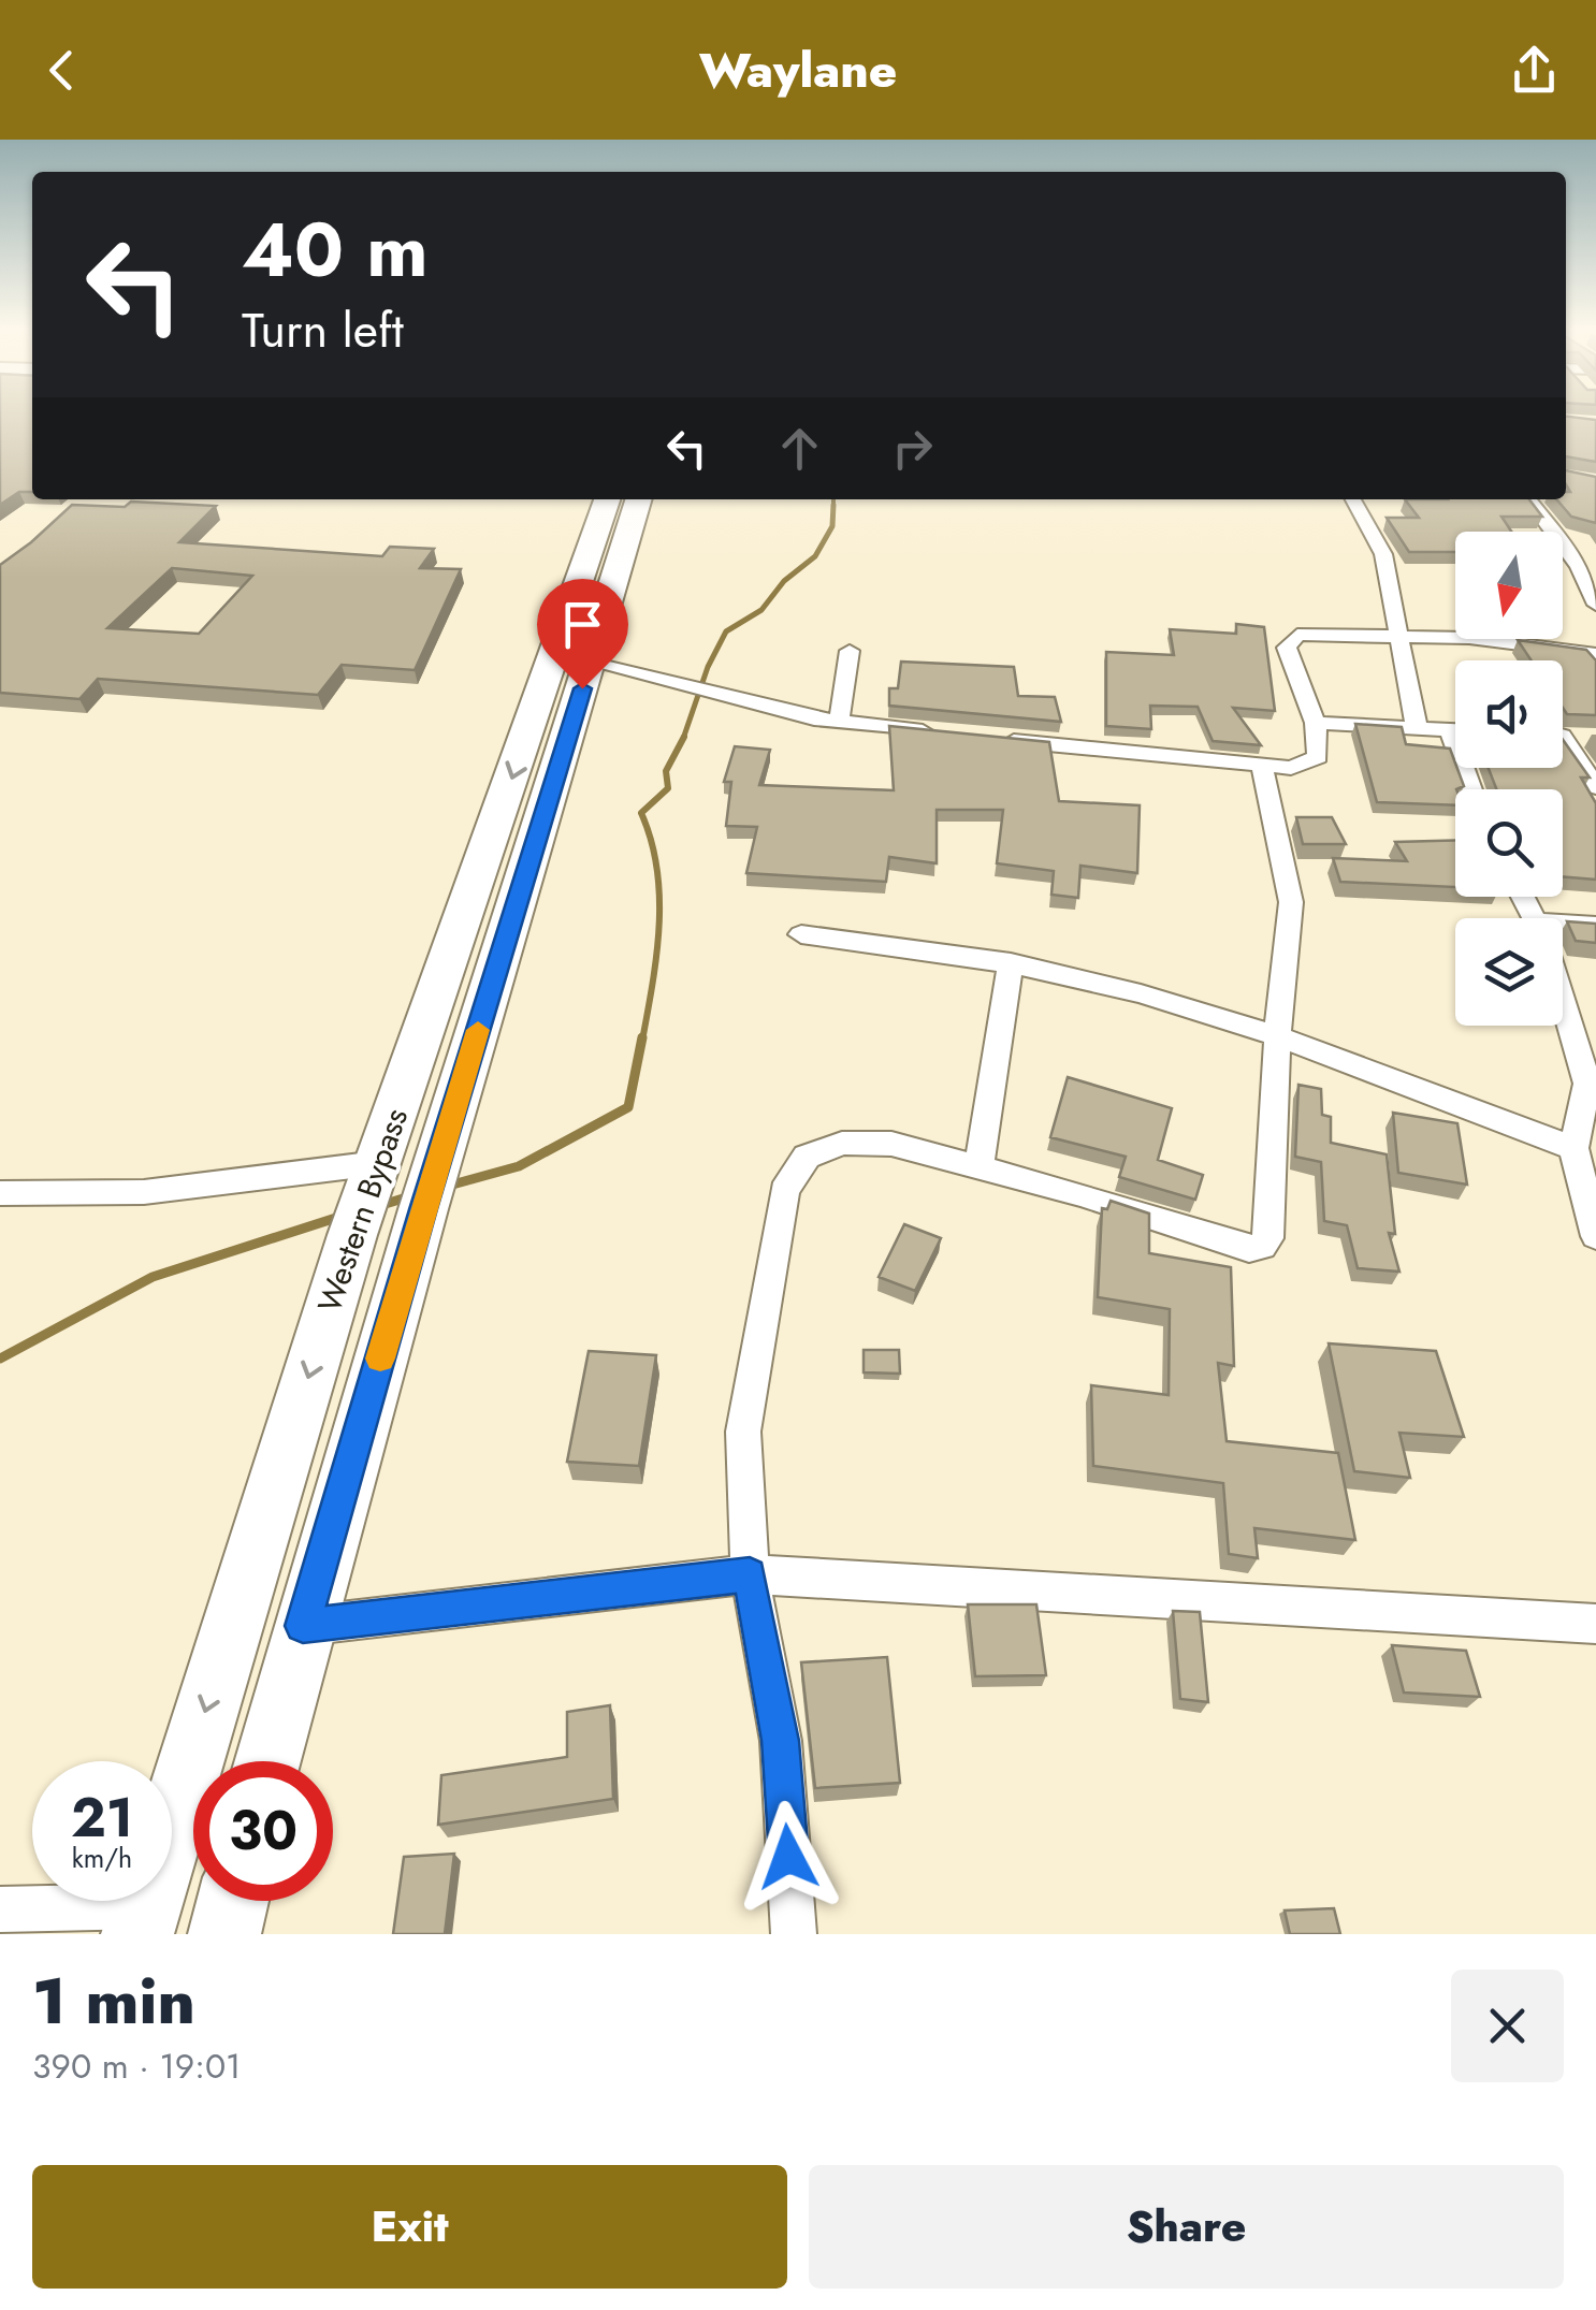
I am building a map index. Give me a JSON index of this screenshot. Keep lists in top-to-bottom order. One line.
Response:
{"streets":{"main road":["Western Bypass"]},"north":"bottom","page":{"header":"Waylane","turn":["40 m","Turn left"],"speed":"21 km/h","limit":"30","heading":["1 min","390 m · 19:01"],"buttons":["Exit","Share"]}}
